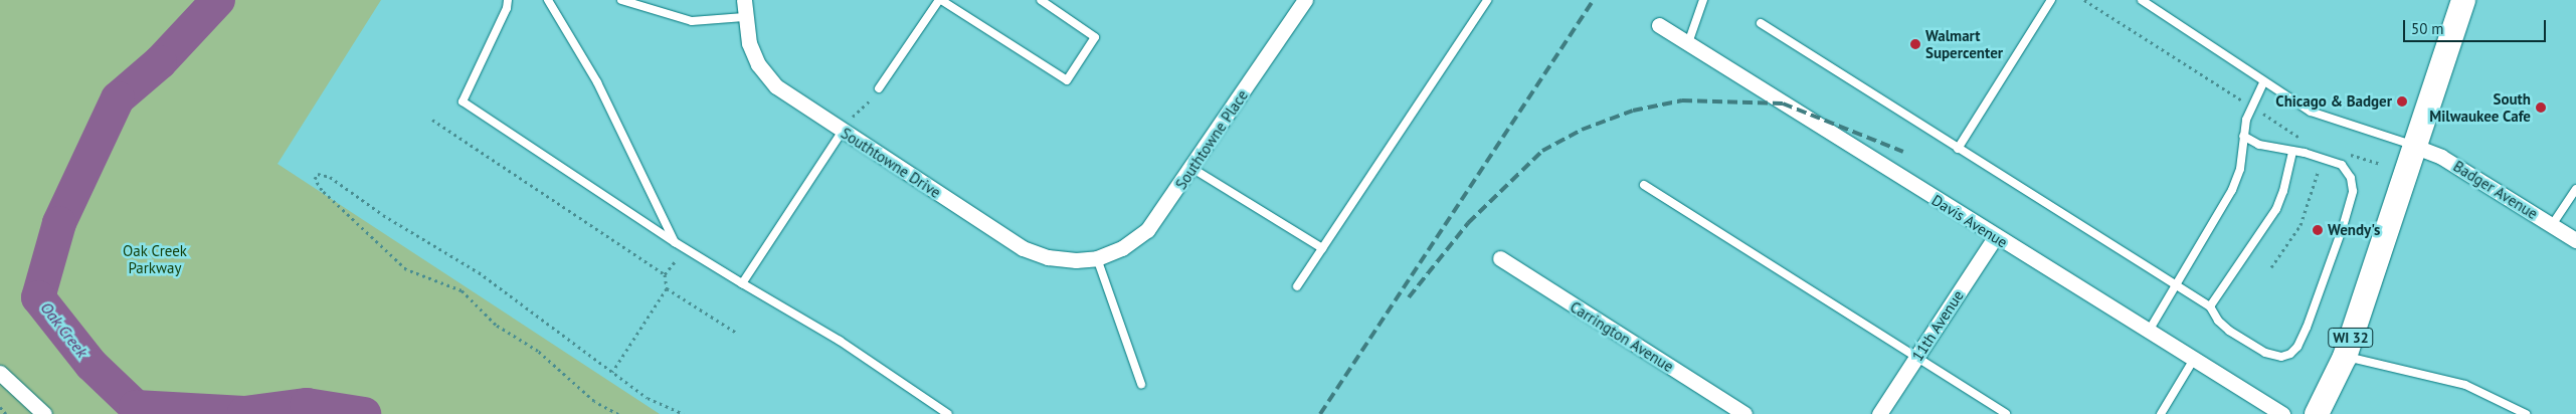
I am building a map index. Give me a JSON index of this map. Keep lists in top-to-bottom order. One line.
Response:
{"streets":{"main road":["WI 32"],"street":["Southtowne Place","Southtowne Drive","Badger Avenue","Davis Avenue","11th Avenue","Carrington Avenue"]},"crossings":[["Southtowne Place","Southtowne Drive"],["Badger Avenue","WI 32"],["Davis Avenue","11th Avenue"]],"water":["Oak Creek"],"parks":["Oak Creek Parkway"],"places":["Walmart Supercenter","Chicago & Badger","South Milwaukee Cafe","Wendy's"],"scale_bar":"50 m"}
